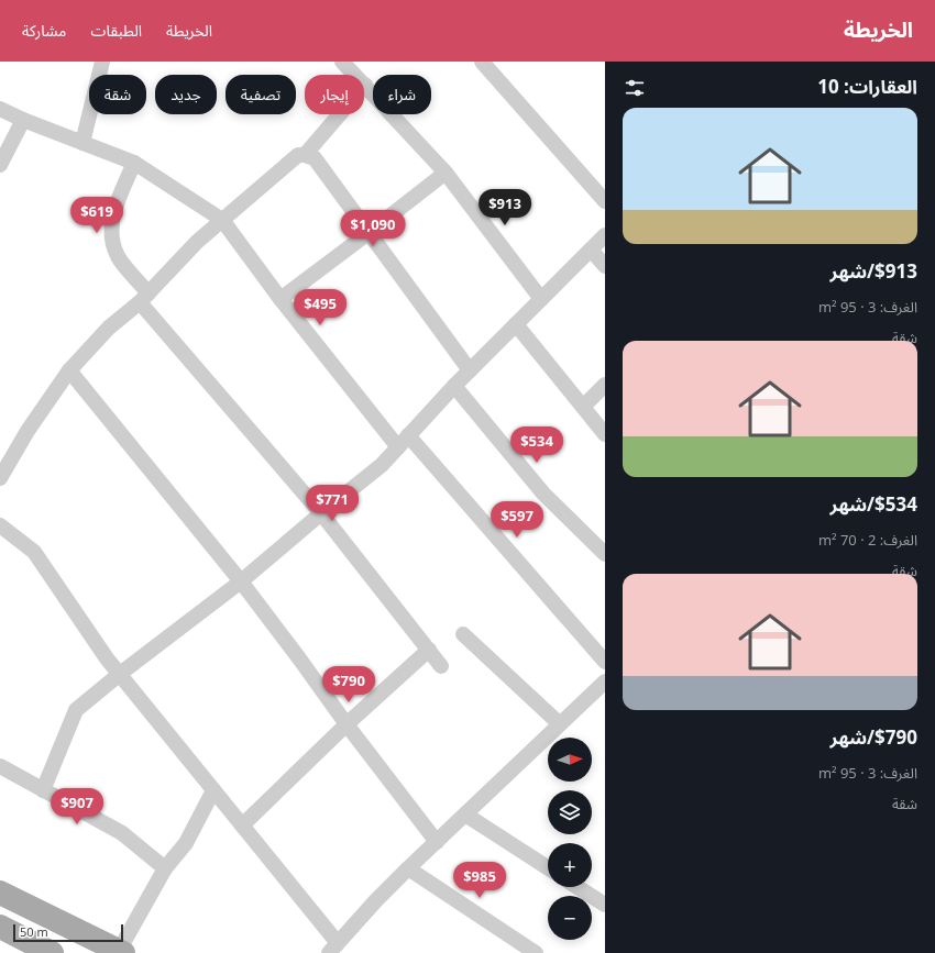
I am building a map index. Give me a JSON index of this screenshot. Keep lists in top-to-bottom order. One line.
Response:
{"scale_bar":"50 m","north":"right","page":{"header":"الخريطة","nav":["الخريطة","الطبقات","مشاركة"],"heading":"العقارات: 10","chip":["شراء","إيجار","تصفية","جديد","شقة"],"list":[{"name":"$913/شهر","note":"الغرف: 3 · 95 m² · شقة"},{"name":"$534/شهر","note":"الغرف: 2 · 70 m² · شقة"},{"name":"$790/شهر","note":"الغرف: 3 · 95 m² · شقة"}],"price":["$913","$619","$1,090","$495","$534","$771","$597","$790","$907","$985"],"map_buttons":["+","−"],"scale":"50 m"}}
